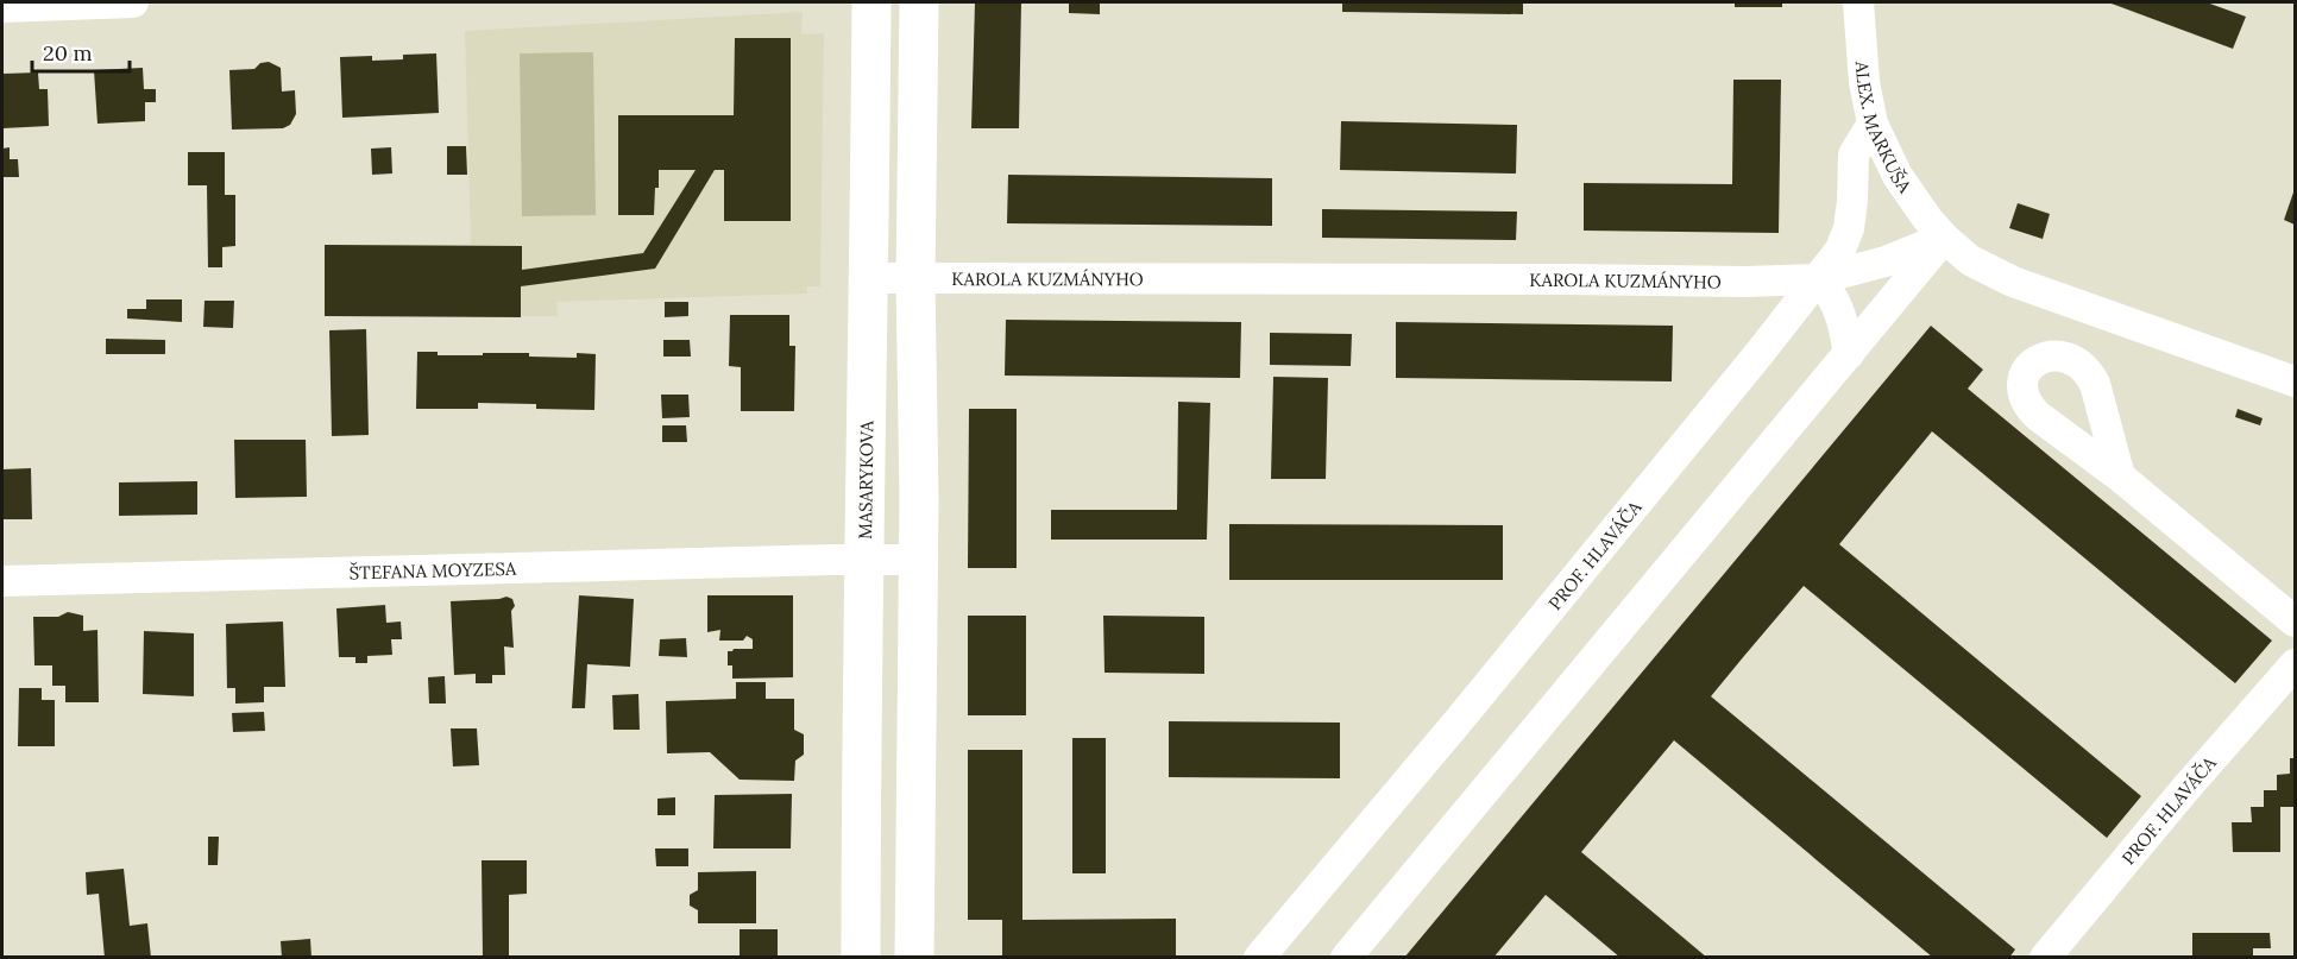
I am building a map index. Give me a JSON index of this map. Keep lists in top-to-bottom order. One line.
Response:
{"streets":{"main road":["MASARYKOVA"],"street":["ALEX. MARKUŠA","KAROLA KUZMÁNYHO","PROF. HLAVÁČA","ŠTEFANA MOYZESA"]},"crossings":[["ALEX. MARKUŠA","KAROLA KUZMÁNYHO"],["ALEX. MARKUŠA","PROF. HLAVÁČA"],["KAROLA KUZMÁNYHO","MASARYKOVA"],["KAROLA KUZMÁNYHO","PROF. HLAVÁČA"],["MASARYKOVA","ŠTEFANA MOYZESA"]],"scale_bar":"20 m"}
